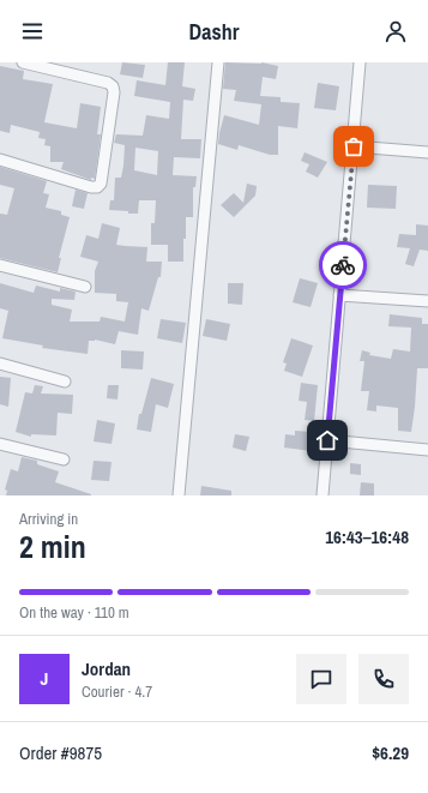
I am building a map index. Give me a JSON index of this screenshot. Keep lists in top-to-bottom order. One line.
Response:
{"page":{"header":"Dashr","heading":["2 min","Arriving in","16:43–16:48"],"panel":["Jordan","Courier · 4.7","Order #9875","$6.29"],"bar":"On the way · 110 m","round":"J"}}
